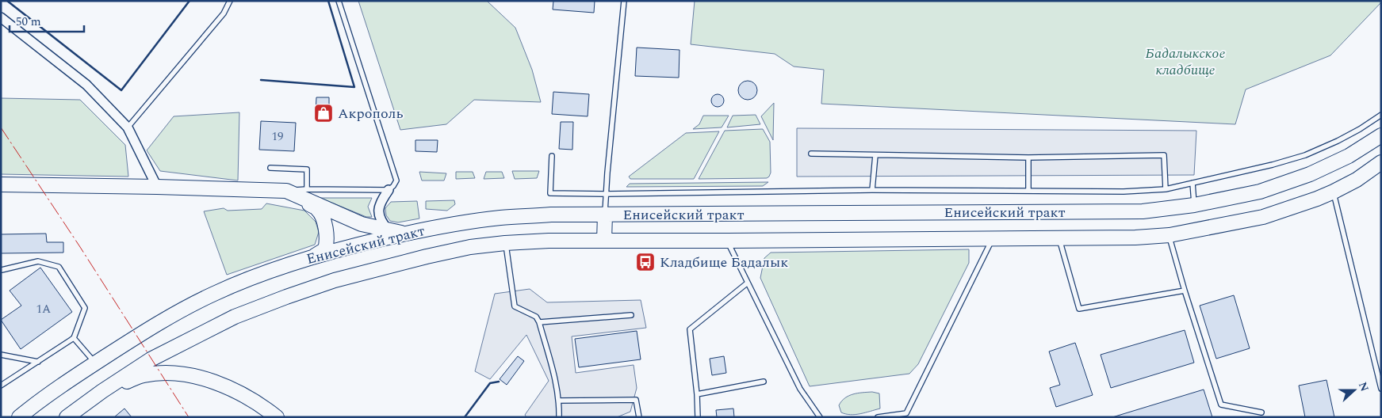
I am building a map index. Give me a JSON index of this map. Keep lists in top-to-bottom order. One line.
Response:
{"streets":{"main road":["Енисейский тракт"]},"parks":["Бадалыкское кладбище"],"places":{"shop":["Акрополь"],"bus stop":["Кладбище Бадалык"]},"house_numbers":["19","1А"],"scale_bar":"50 m","north":"right"}
